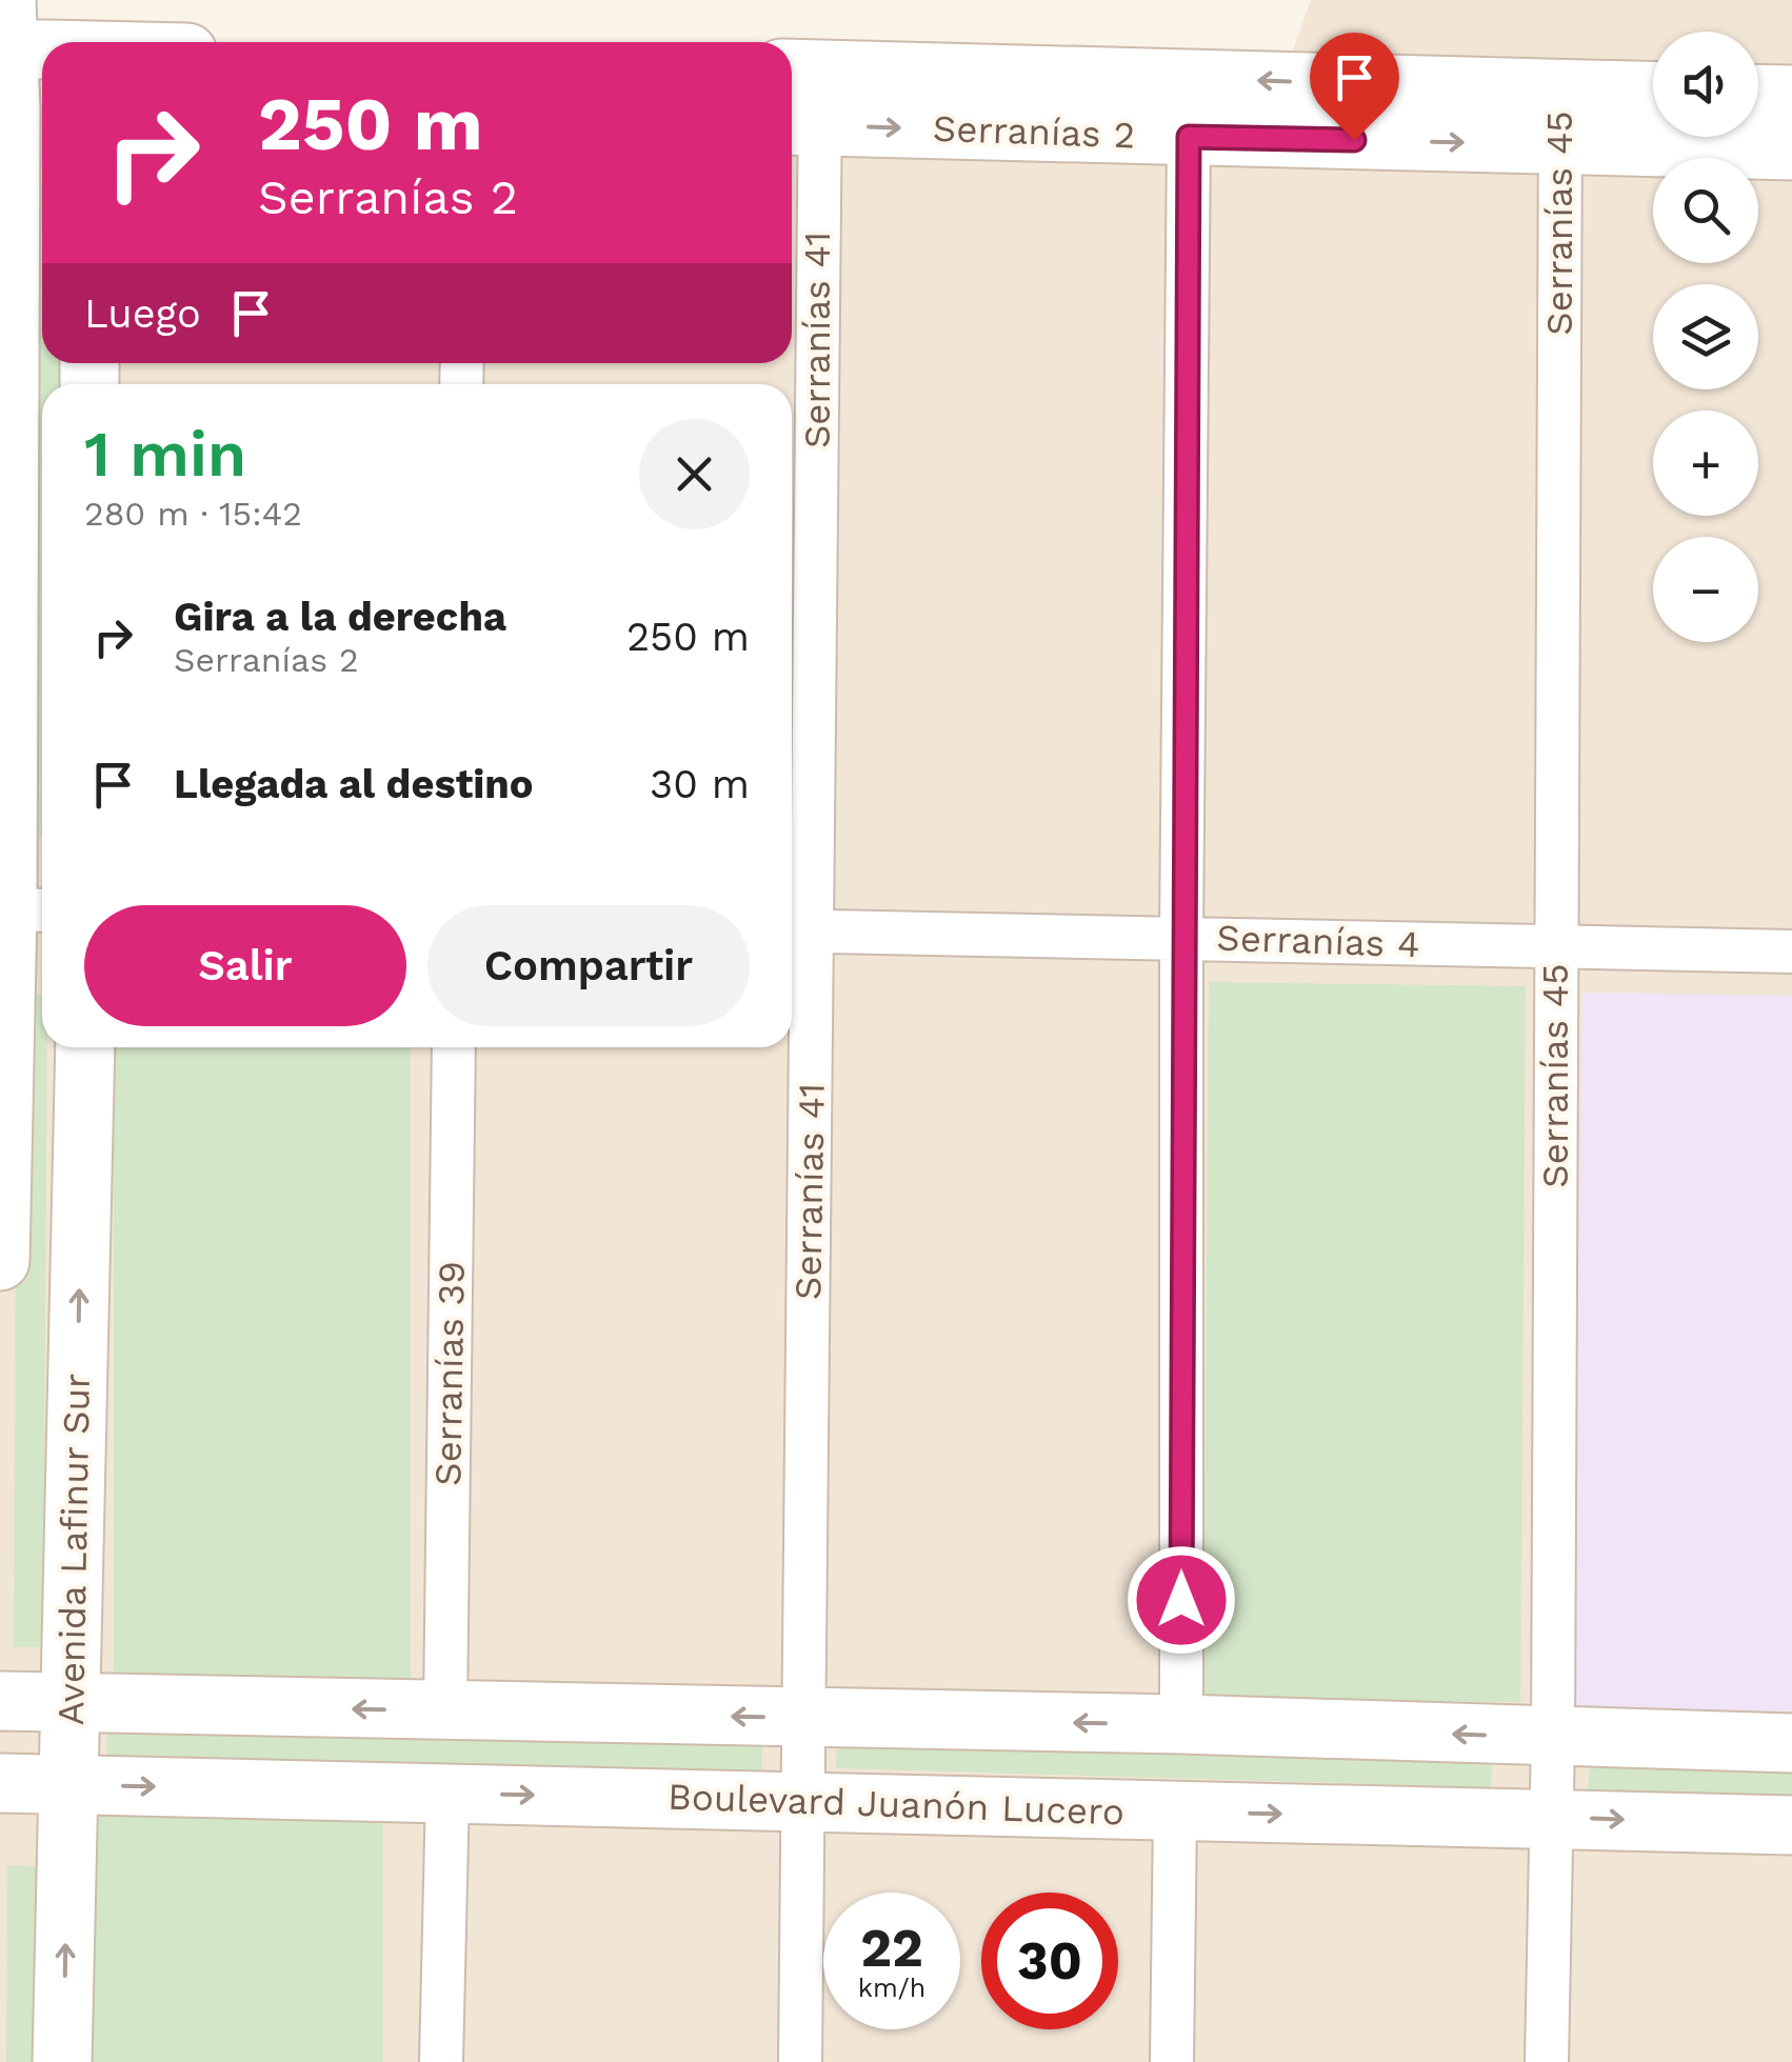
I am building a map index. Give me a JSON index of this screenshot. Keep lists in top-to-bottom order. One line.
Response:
{"streets":{"street":["Serranías 2","Serranías 45","Serranías 41","Serranías 4","Serranías 39","Avenida Lafinur Sur","Boulevard Juanón Lucero"]},"crossings":[["Serranías 2","Serranías 45"],["Serranías 2","Serranías 41"],["Serranías 45","Serranías 4"],["Serranías 45","Boulevard Juanón Lucero"],["Serranías 41","Serranías 4"],["Serranías 41","Boulevard Juanón Lucero"],["Avenida Lafinur Sur","Boulevard Juanón Lucero"]],"page":{"map_buttons":["+","−"],"turn":["250 m","Serranías 2"],"then":"Luego","heading":["1 min","280 m · 15:42"],"list":[{"name":"Gira a la derecha","note":"Serranías 2","value":"250 m"},{"name":"Llegada al destino","value":"30 m"}],"buttons":["Salir","Compartir"],"speed":"22 km/h","limit":"30"}}
